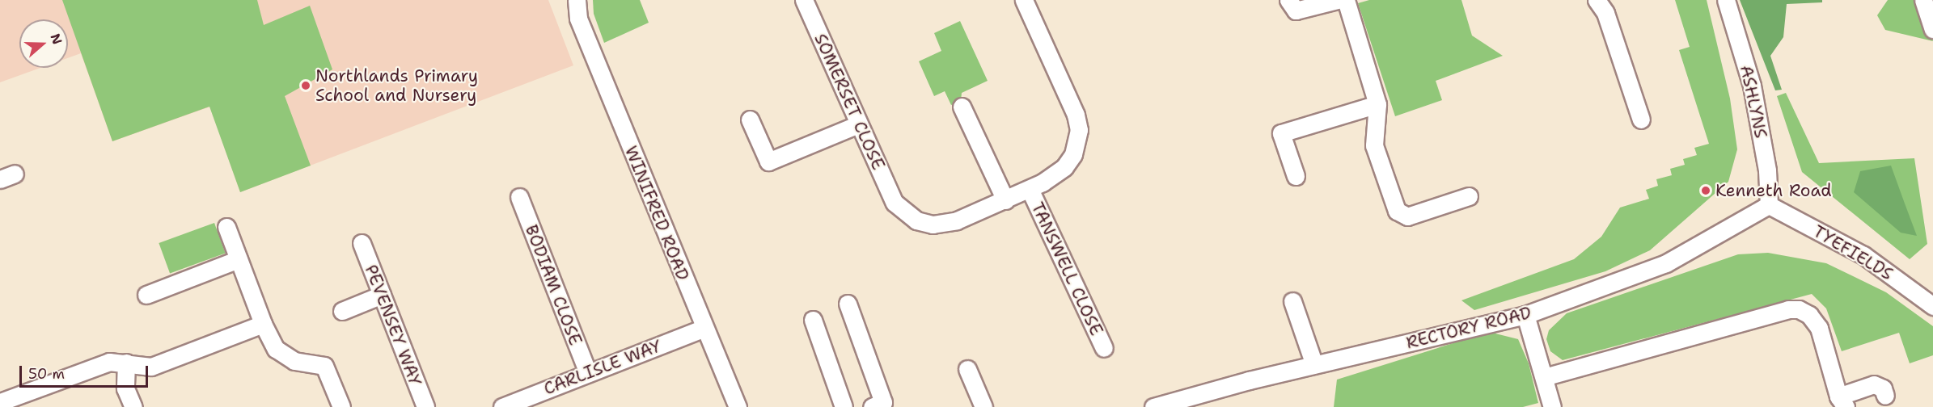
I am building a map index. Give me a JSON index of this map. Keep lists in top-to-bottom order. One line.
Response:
{"streets":{"street":["SOMERSET CLOSE","ASHLYNS","WINIFRED ROAD","TYEFIELDS","TANSWELL CLOSE","BODIAM CLOSE","PEVENSEY WAY","RECTORY ROAD","CARLISLE WAY"]},"crossings":[["ASHLYNS","TYEFIELDS"],["ASHLYNS","RECTORY ROAD"],["WINIFRED ROAD","CARLISLE WAY"],["TYEFIELDS","RECTORY ROAD"],["BODIAM CLOSE","CARLISLE WAY"]],"places":["Northlands Primary School and Nursery","Kenneth Road"],"scale_bar":"50 m","north":"right"}
